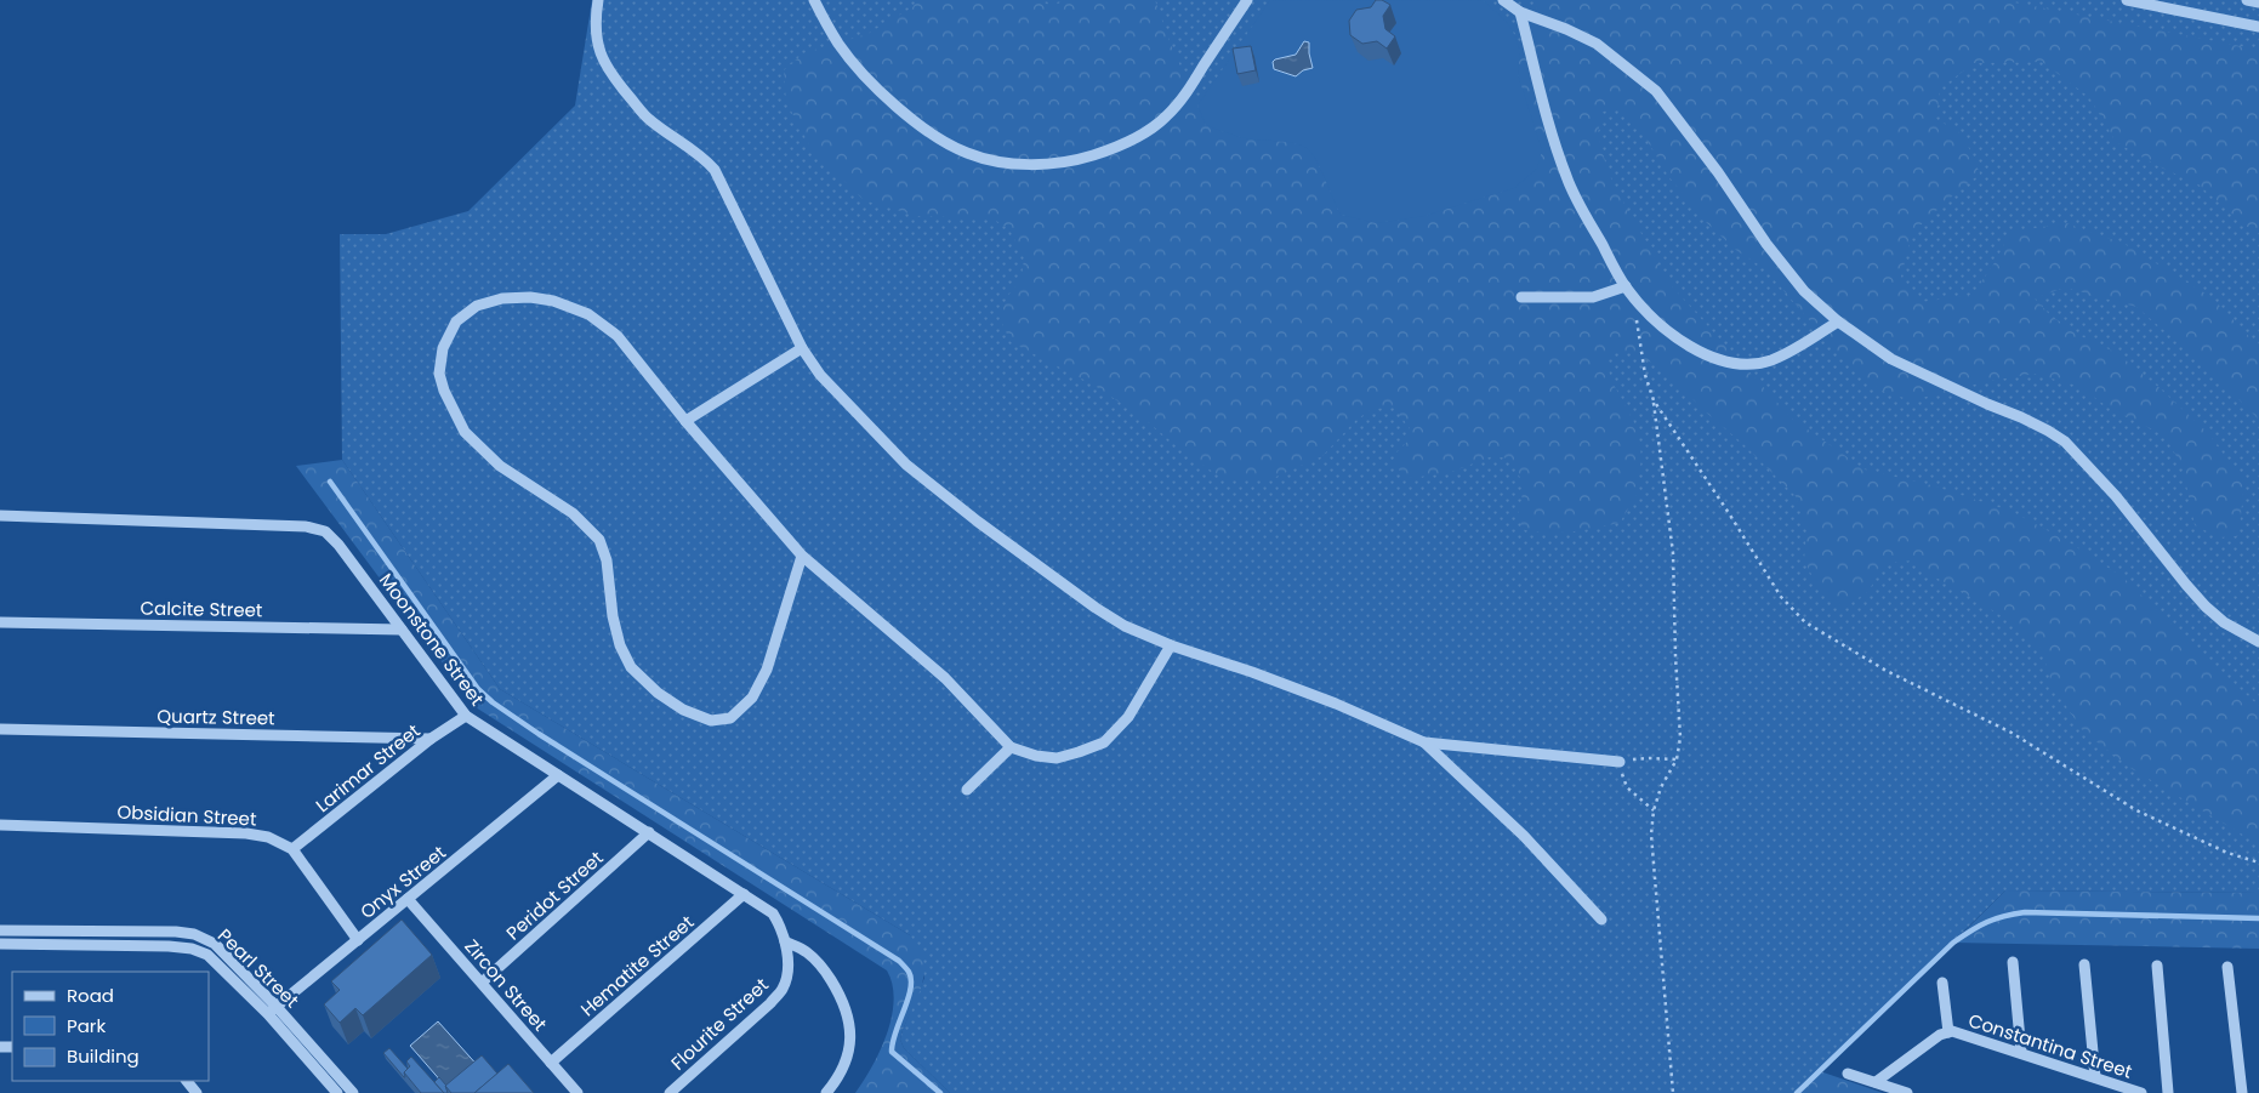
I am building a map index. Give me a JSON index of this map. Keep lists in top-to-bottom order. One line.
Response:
{"streets":{"street":["Calcite Street","Moonstone Street","Quartz Street","Larimar Street","Obsidian Street","Onyx Street","Peridot Street","Hematite Street","Pearl Street","Zircon Street","Flourite Street","Constantina Street"]},"crossings":[["Calcite Street","Moonstone Street"],["Moonstone Street","Larimar Street"],["Moonstone Street","Onyx Street"],["Moonstone Street","Peridot Street"],["Moonstone Street","Hematite Street"],["Moonstone Street","Flourite Street"],["Quartz Street","Larimar Street"],["Larimar Street","Obsidian Street"],["Obsidian Street","Onyx Street"],["Onyx Street","Pearl Street"],["Onyx Street","Zircon Street"],["Peridot Street","Zircon Street"],["Hematite Street","Zircon Street"]],"legend":["Road","Park","Building"]}
